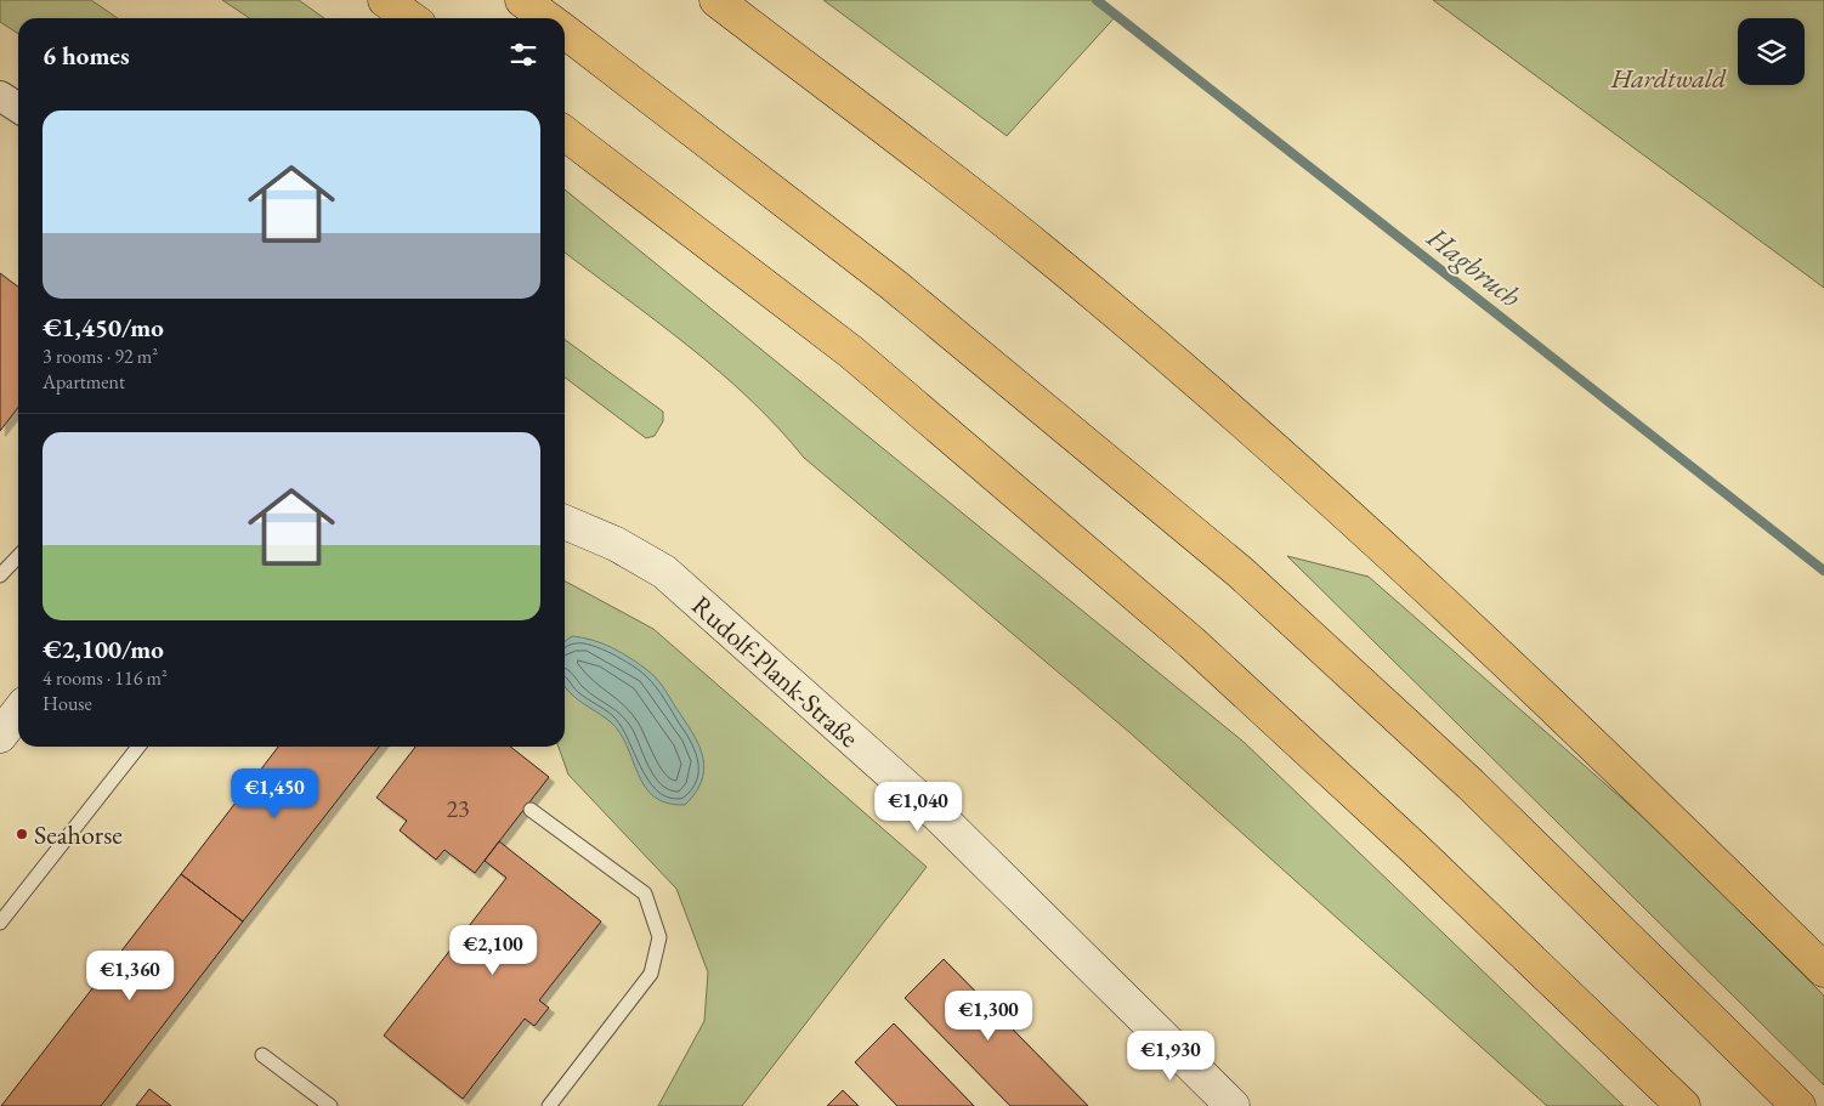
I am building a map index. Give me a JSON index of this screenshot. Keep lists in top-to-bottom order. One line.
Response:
{"streets":{"main road":["Rudolf-Plank-Straße"]},"water":["Hagbruch"],"parks":["Hardtwald"],"places":["Seahorse"],"house_numbers":["23"],"page":{"heading":"6 homes","list":[{"name":"€1,450/mo","note":"3 rooms · 92 m² · Apartment"},{"name":"€2,100/mo","note":"4 rooms · 116 m² · House"}],"price":["€1,450","€1,040","€2,100","€1,360","€1,300","€1,930"]}}
